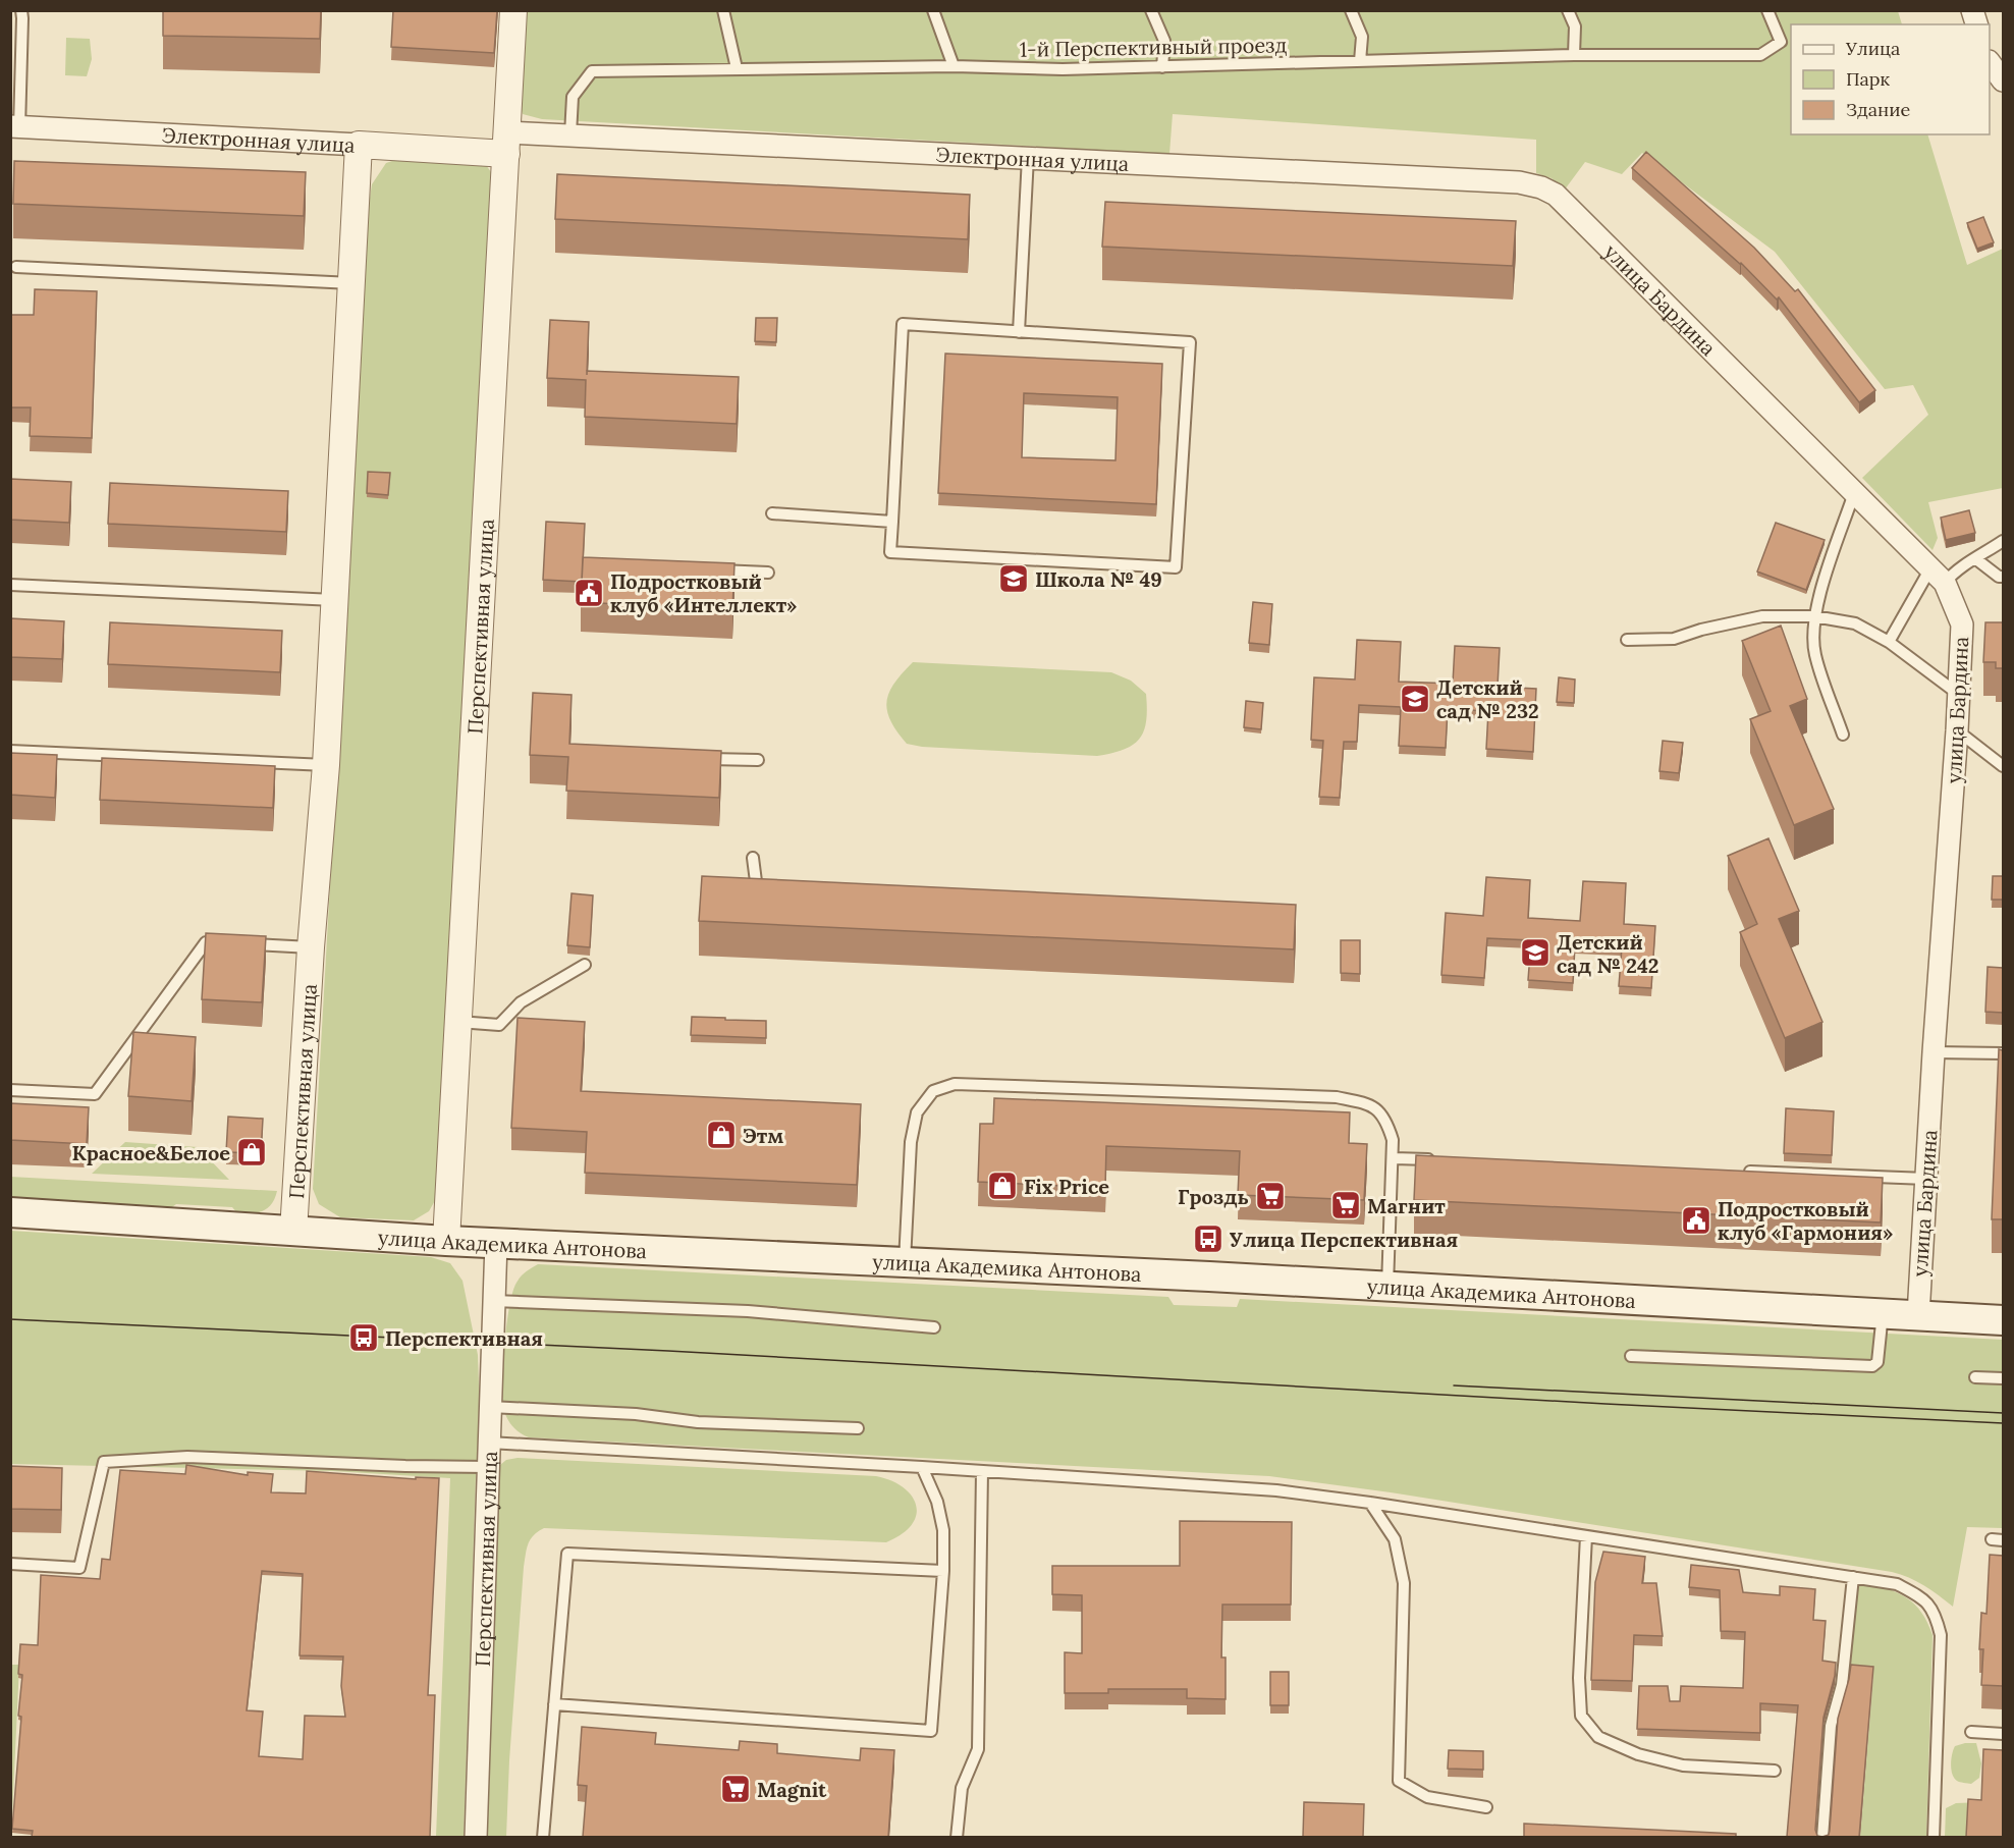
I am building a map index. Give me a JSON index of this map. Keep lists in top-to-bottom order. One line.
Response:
{"streets":{"main road":["улица Академика Антонова"],"street":["Электронная улица","улица Бардина","Перспективная улица"],"lane":["1-й Перспективный проезд"]},"crossings":[["1-й Перспективный проезд","Электронная улица"],["Электронная улица","улица Бардина"],["Электронная улица","Перспективная улица"],["улица Бардина","улица Академика Антонова"],["Перспективная улица","улица Академика Антонова"]],"places":{"school or university":["Школа № 49","Детский сад № 232","Детский сад № 242"],"public building":["Подростковый клуб «Интеллект»","Подростковый клуб «Гармония»"],"shop":["Этм","Красное&Белое","Fix Price"],"supermarket":["Гроздь","Магнит","Magnit"],"bus stop":["Улица Перспективная","Перспективная"]},"legend":["Улица","Парк","Здание"]}
